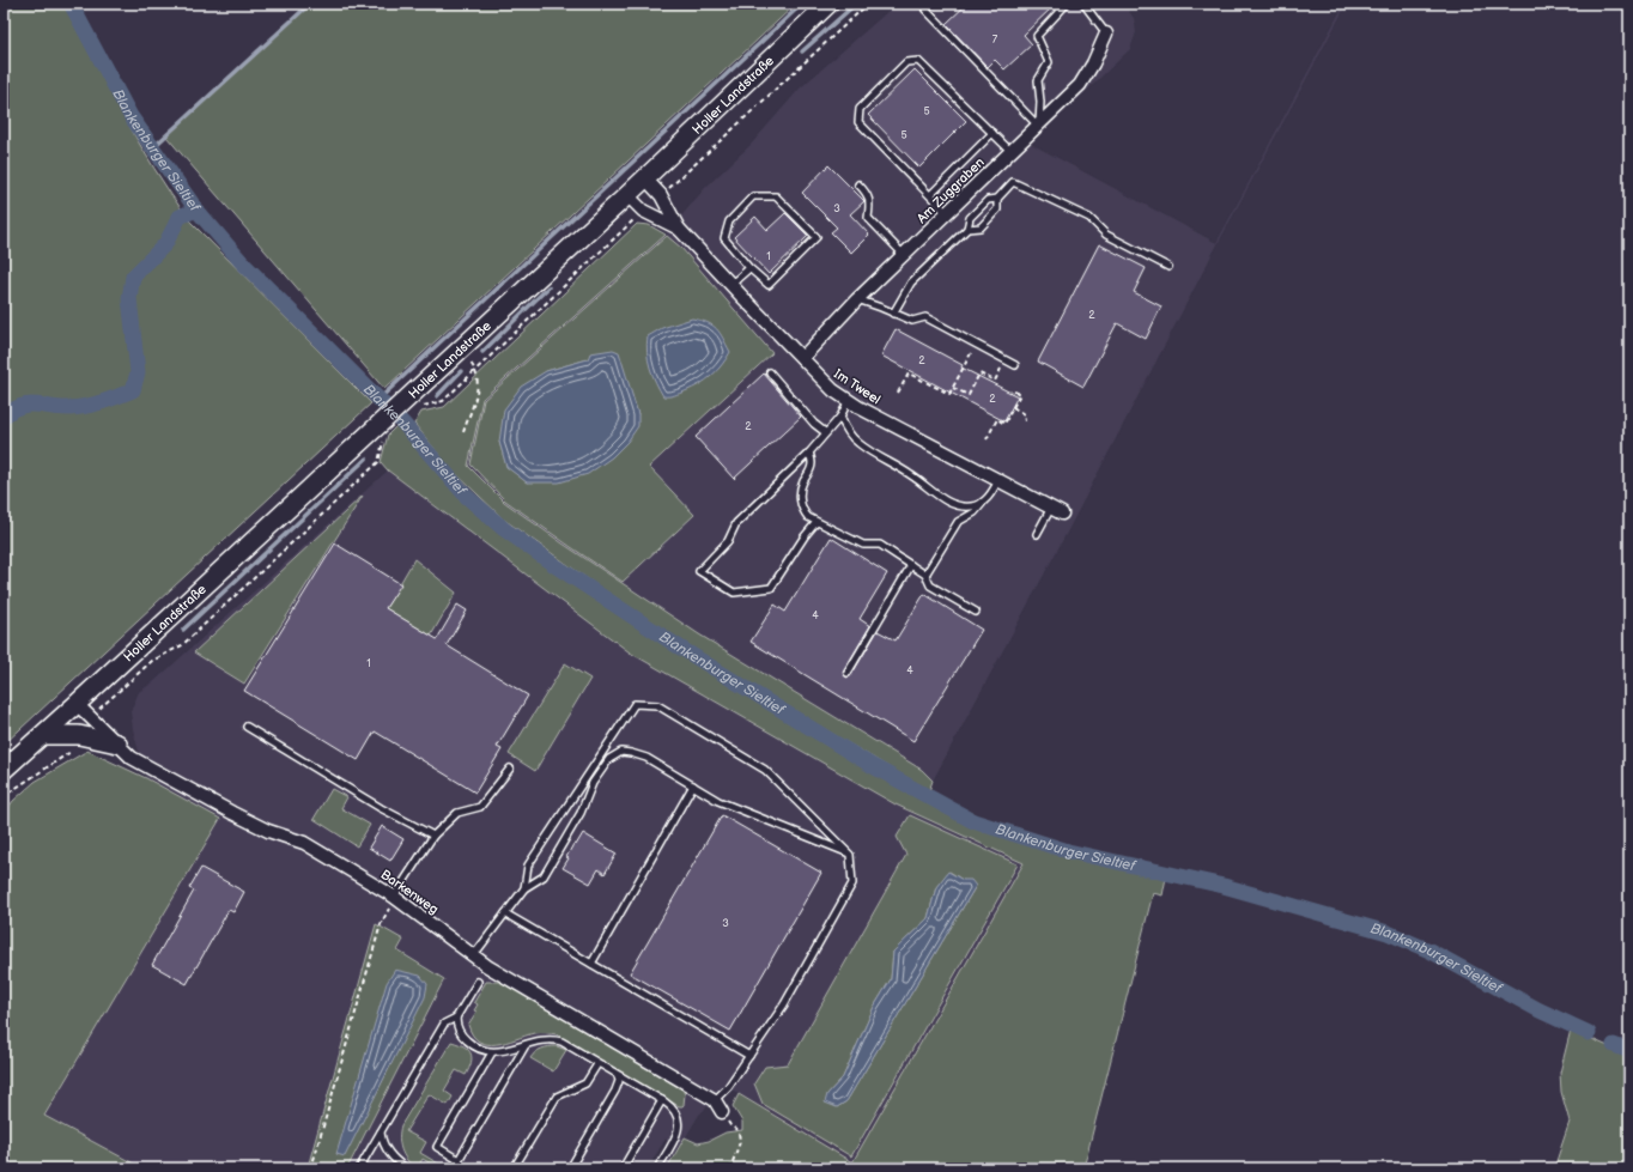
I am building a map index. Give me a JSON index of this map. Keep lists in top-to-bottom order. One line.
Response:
{"streets":{"main road":["Holler Landstraße"],"street":["Am Zuggraben","Im Tweel","Barkenweg"]},"crossings":[["Holler Landstraße","Im Tweel"],["Holler Landstraße","Barkenweg"],["Am Zuggraben","Im Tweel"]],"water":["Blankenburger Sieltief"],"house_numbers":["7","5","5","3","1","2","2","2","2","4","1","4","3"]}
